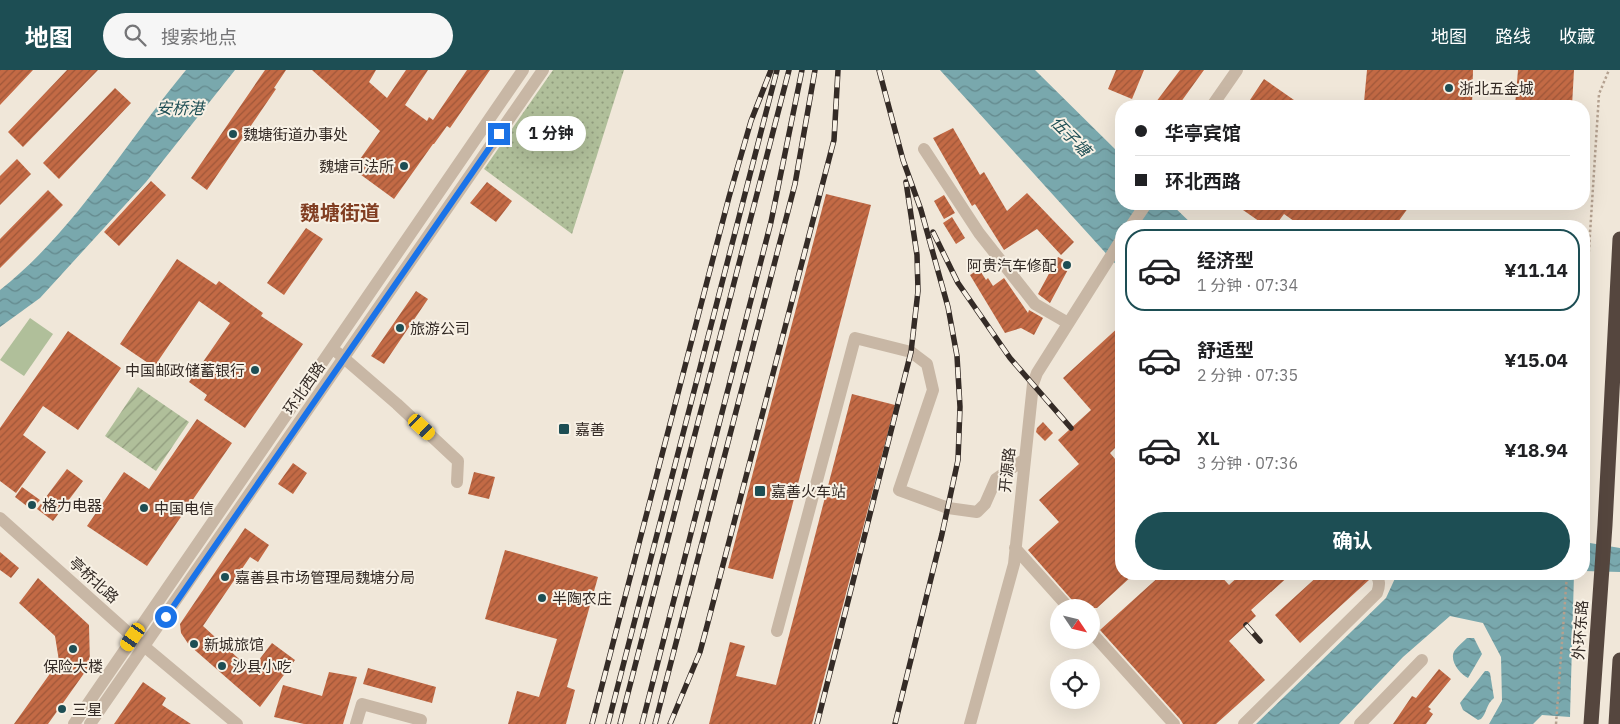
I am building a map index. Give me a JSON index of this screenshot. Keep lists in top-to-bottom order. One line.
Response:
{"streets":{"highway":["外环东路"],"street":["环北西路","开源路","亭桥北路"]},"crossings":[["环北西路","亭桥北路"]],"districts":["魏塘街道"],"water":["安桥港","伍子塘"],"places":{"other":["浙北五金城","魏塘街道办事处","魏塘司法所","阿贵汽车修配","旅游公司","中国邮政储蓄银行","格力电器","中国电信","嘉善县市场管理局魏塘分局","半陶农庄","新城旅馆","保险大楼","沙县小吃","三星"],"transit":["嘉善","嘉善火车站"]},"north":"bottom right","page":{"header":"地图","search":"搜索地点","nav":["地图","路线","收藏"],"banner":["华亭宾馆","环北西路"],"bubble":"1 分钟","list":[{"name":"经济型","note":"1 分钟 · 07:34","value":"¥11.14"},{"name":"舒适型","note":"2 分钟 · 07:35","value":"¥15.04"},{"name":"XL","note":"3 分钟 · 07:36","value":"¥18.94"}],"buttons":"确认"}}
